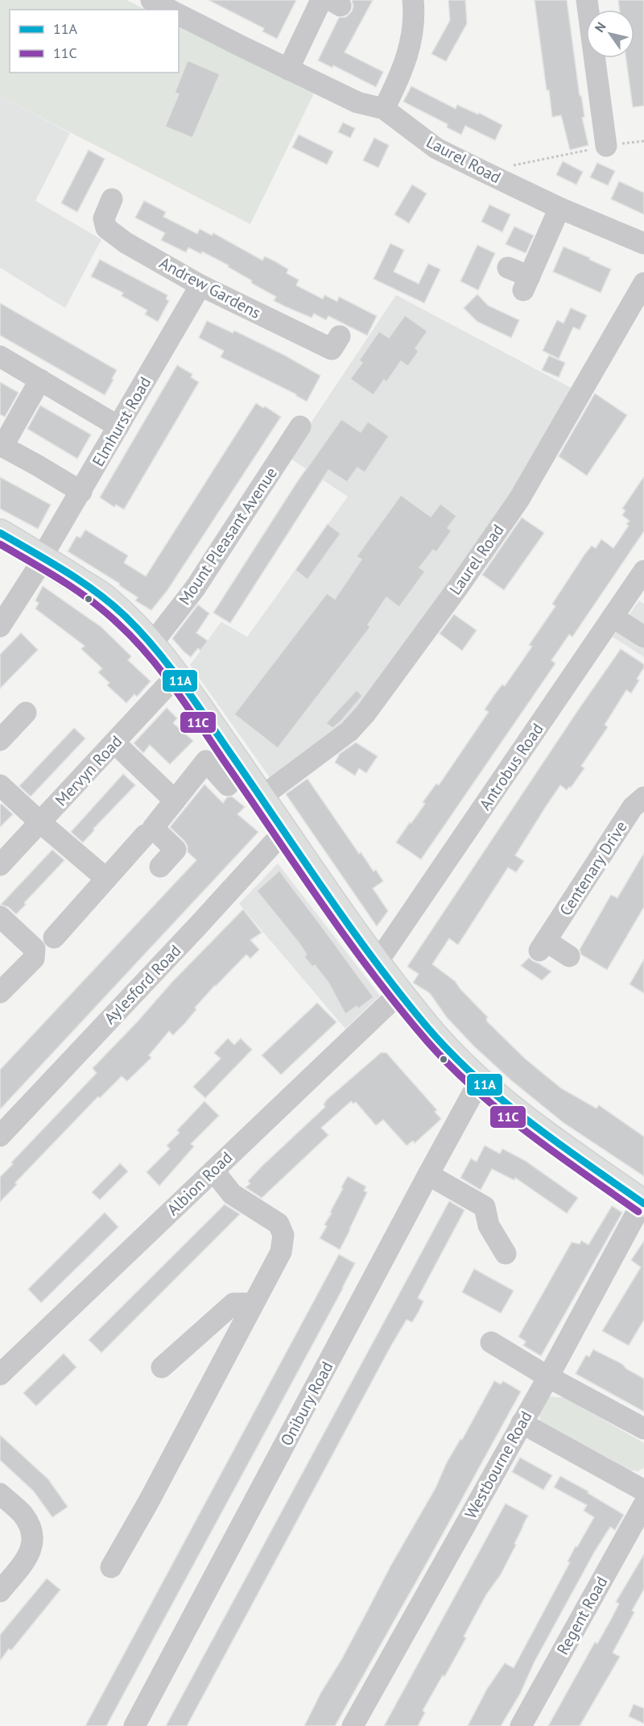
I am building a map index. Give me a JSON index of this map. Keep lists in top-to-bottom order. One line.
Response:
{"streets":{"street":["Laurel Road","Andrew Gardens","Elmhurst Road","Mount Pleasant Avenue","Antrobus Road","Mervyn Road","Centenary Drive","Aylesford Road","Albion Road","Onibury Road","Westbourne Road","Regent Road"]},"crossings":[["Andrew Gardens","Elmhurst Road"]],"lines":["transit line 11A","transit line 11C"],"legend":["11A","11C"],"north":"top left"}
